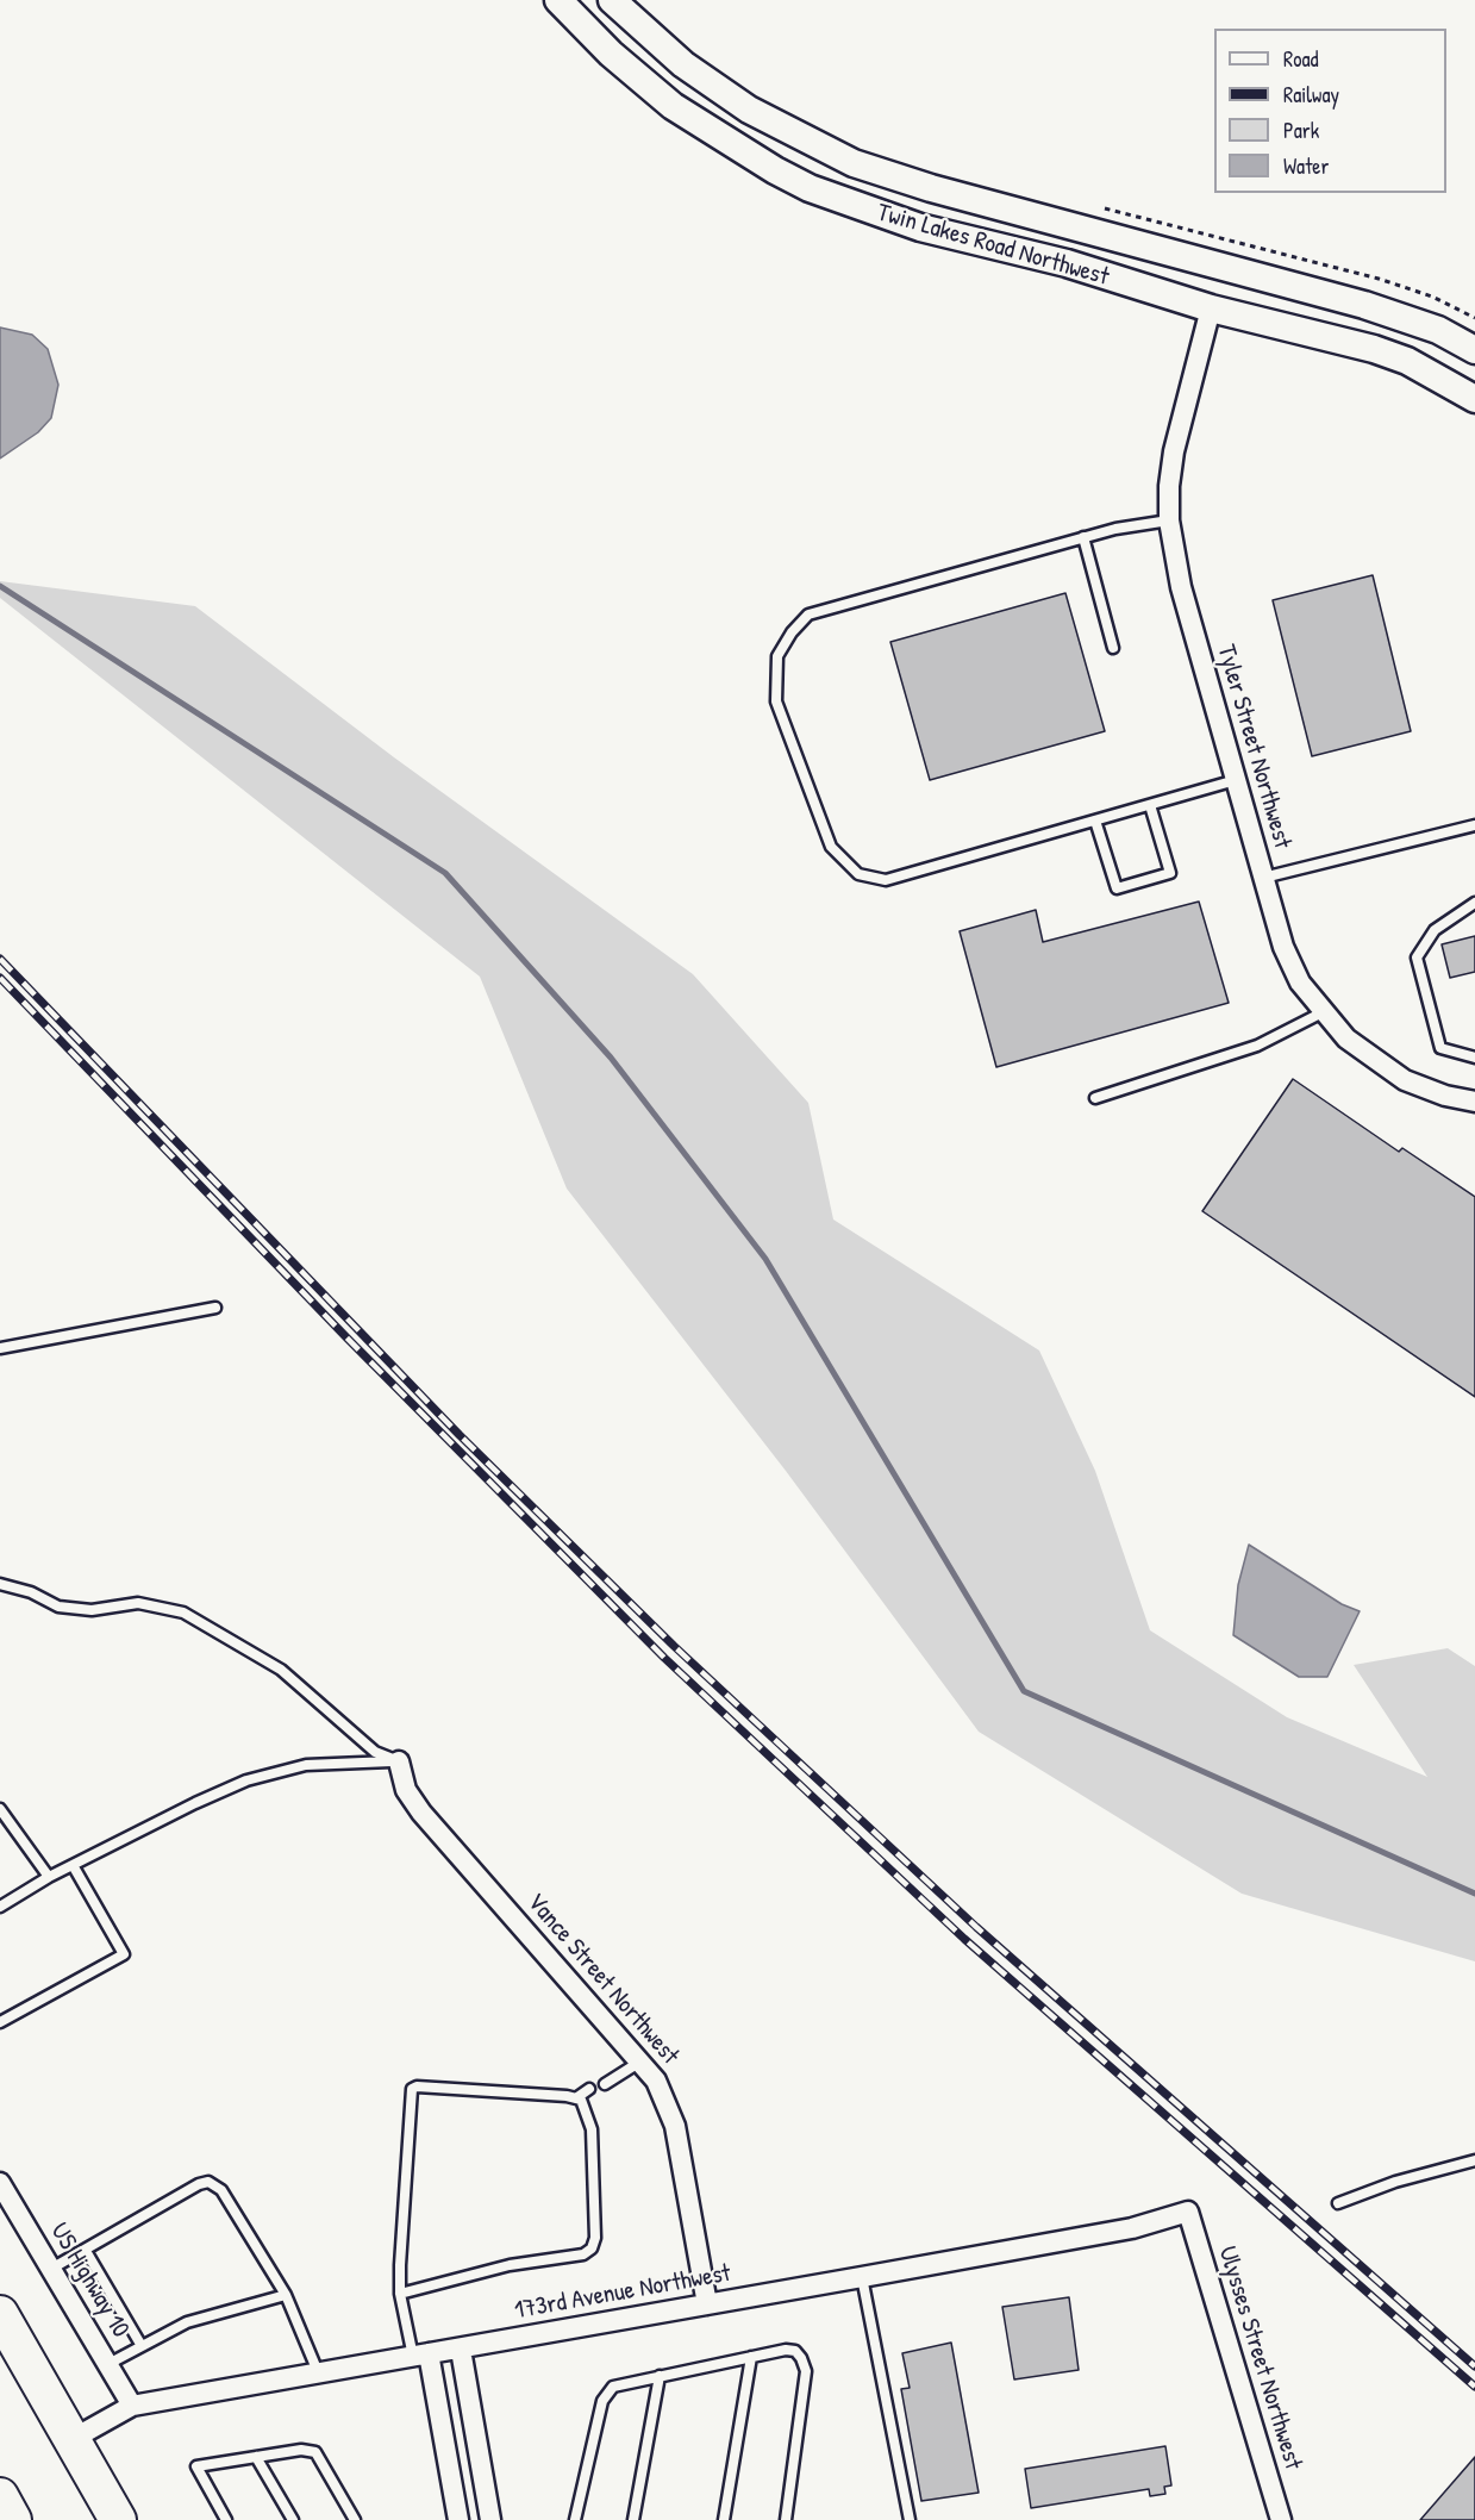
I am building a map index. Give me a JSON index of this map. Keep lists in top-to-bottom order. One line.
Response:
{"streets":{"street":["Twin Lakes Road Northwest","Tyler Street Northwest","Vance Street Northwest","US Highway 10","173rd Avenue Northwest","Ulysses Street Northwest"]},"crossings":[["Twin Lakes Road Northwest","Tyler Street Northwest"],["Vance Street Northwest","173rd Avenue Northwest"],["US Highway 10","173rd Avenue Northwest"],["173rd Avenue Northwest","Ulysses Street Northwest"]],"legend":["Road","Railway","Park","Water"]}
